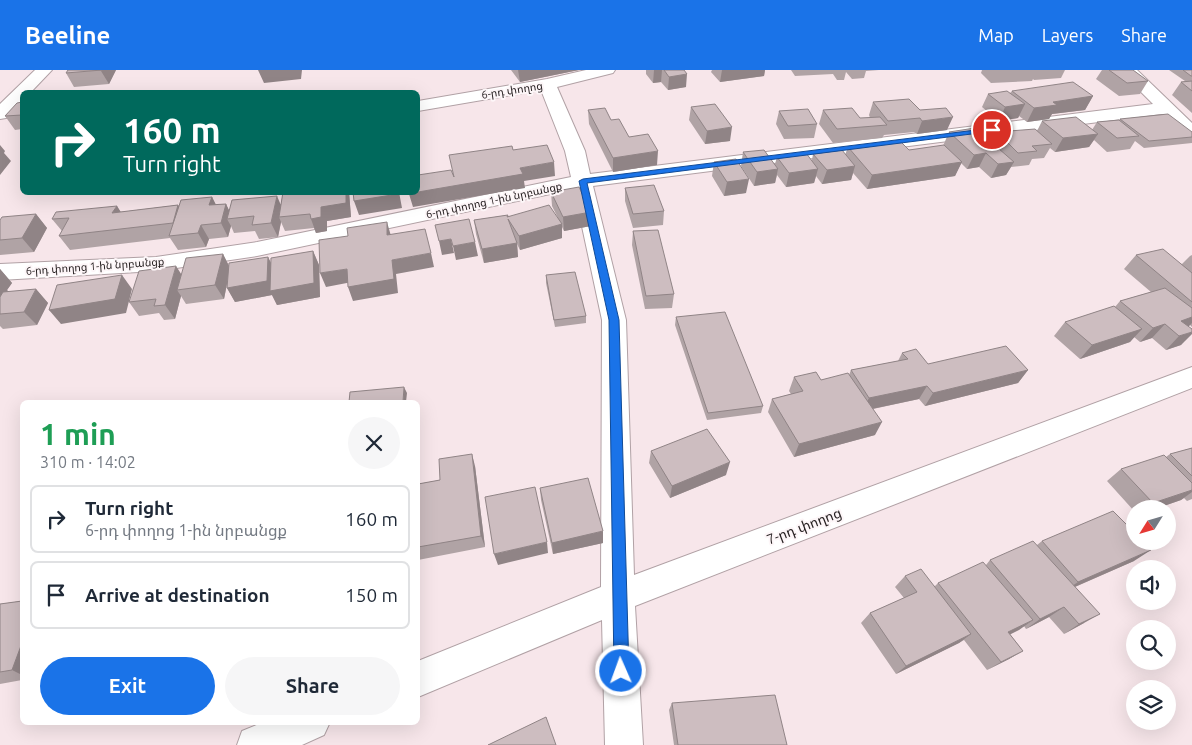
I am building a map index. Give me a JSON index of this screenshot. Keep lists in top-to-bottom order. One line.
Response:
{"streets":{"street":["6-րդ փողոց","6-րդ փողոց 1-ին նրբանցք","7-րդ փողոց"]},"north":"bottom left","page":{"header":"Beeline","nav":["Map","Layers","Share"],"turn":["160 m","Turn right"],"heading":["1 min","310 m · 14:02"],"list":[{"name":"Turn right","note":"6-րդ փողոց 1-ին նրբանցք","value":"160 m"},{"name":"Arrive at destination","value":"150 m"}],"buttons":["Exit","Share"]}}
